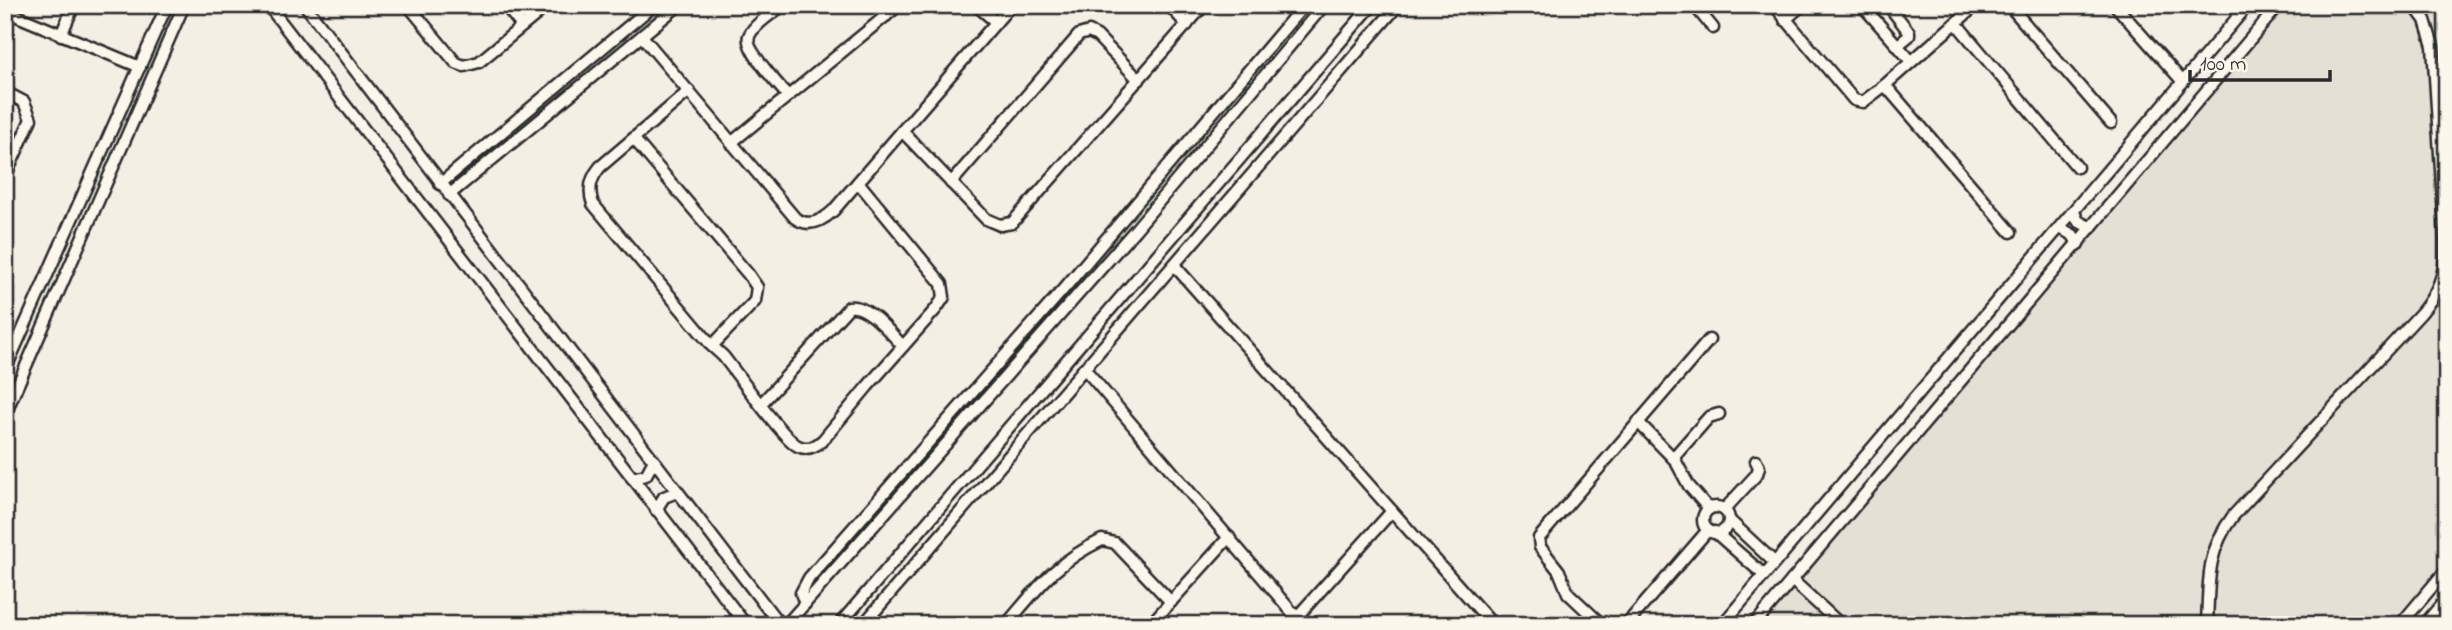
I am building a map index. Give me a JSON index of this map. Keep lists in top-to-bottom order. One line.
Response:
{"scale_bar":"100 m"}
